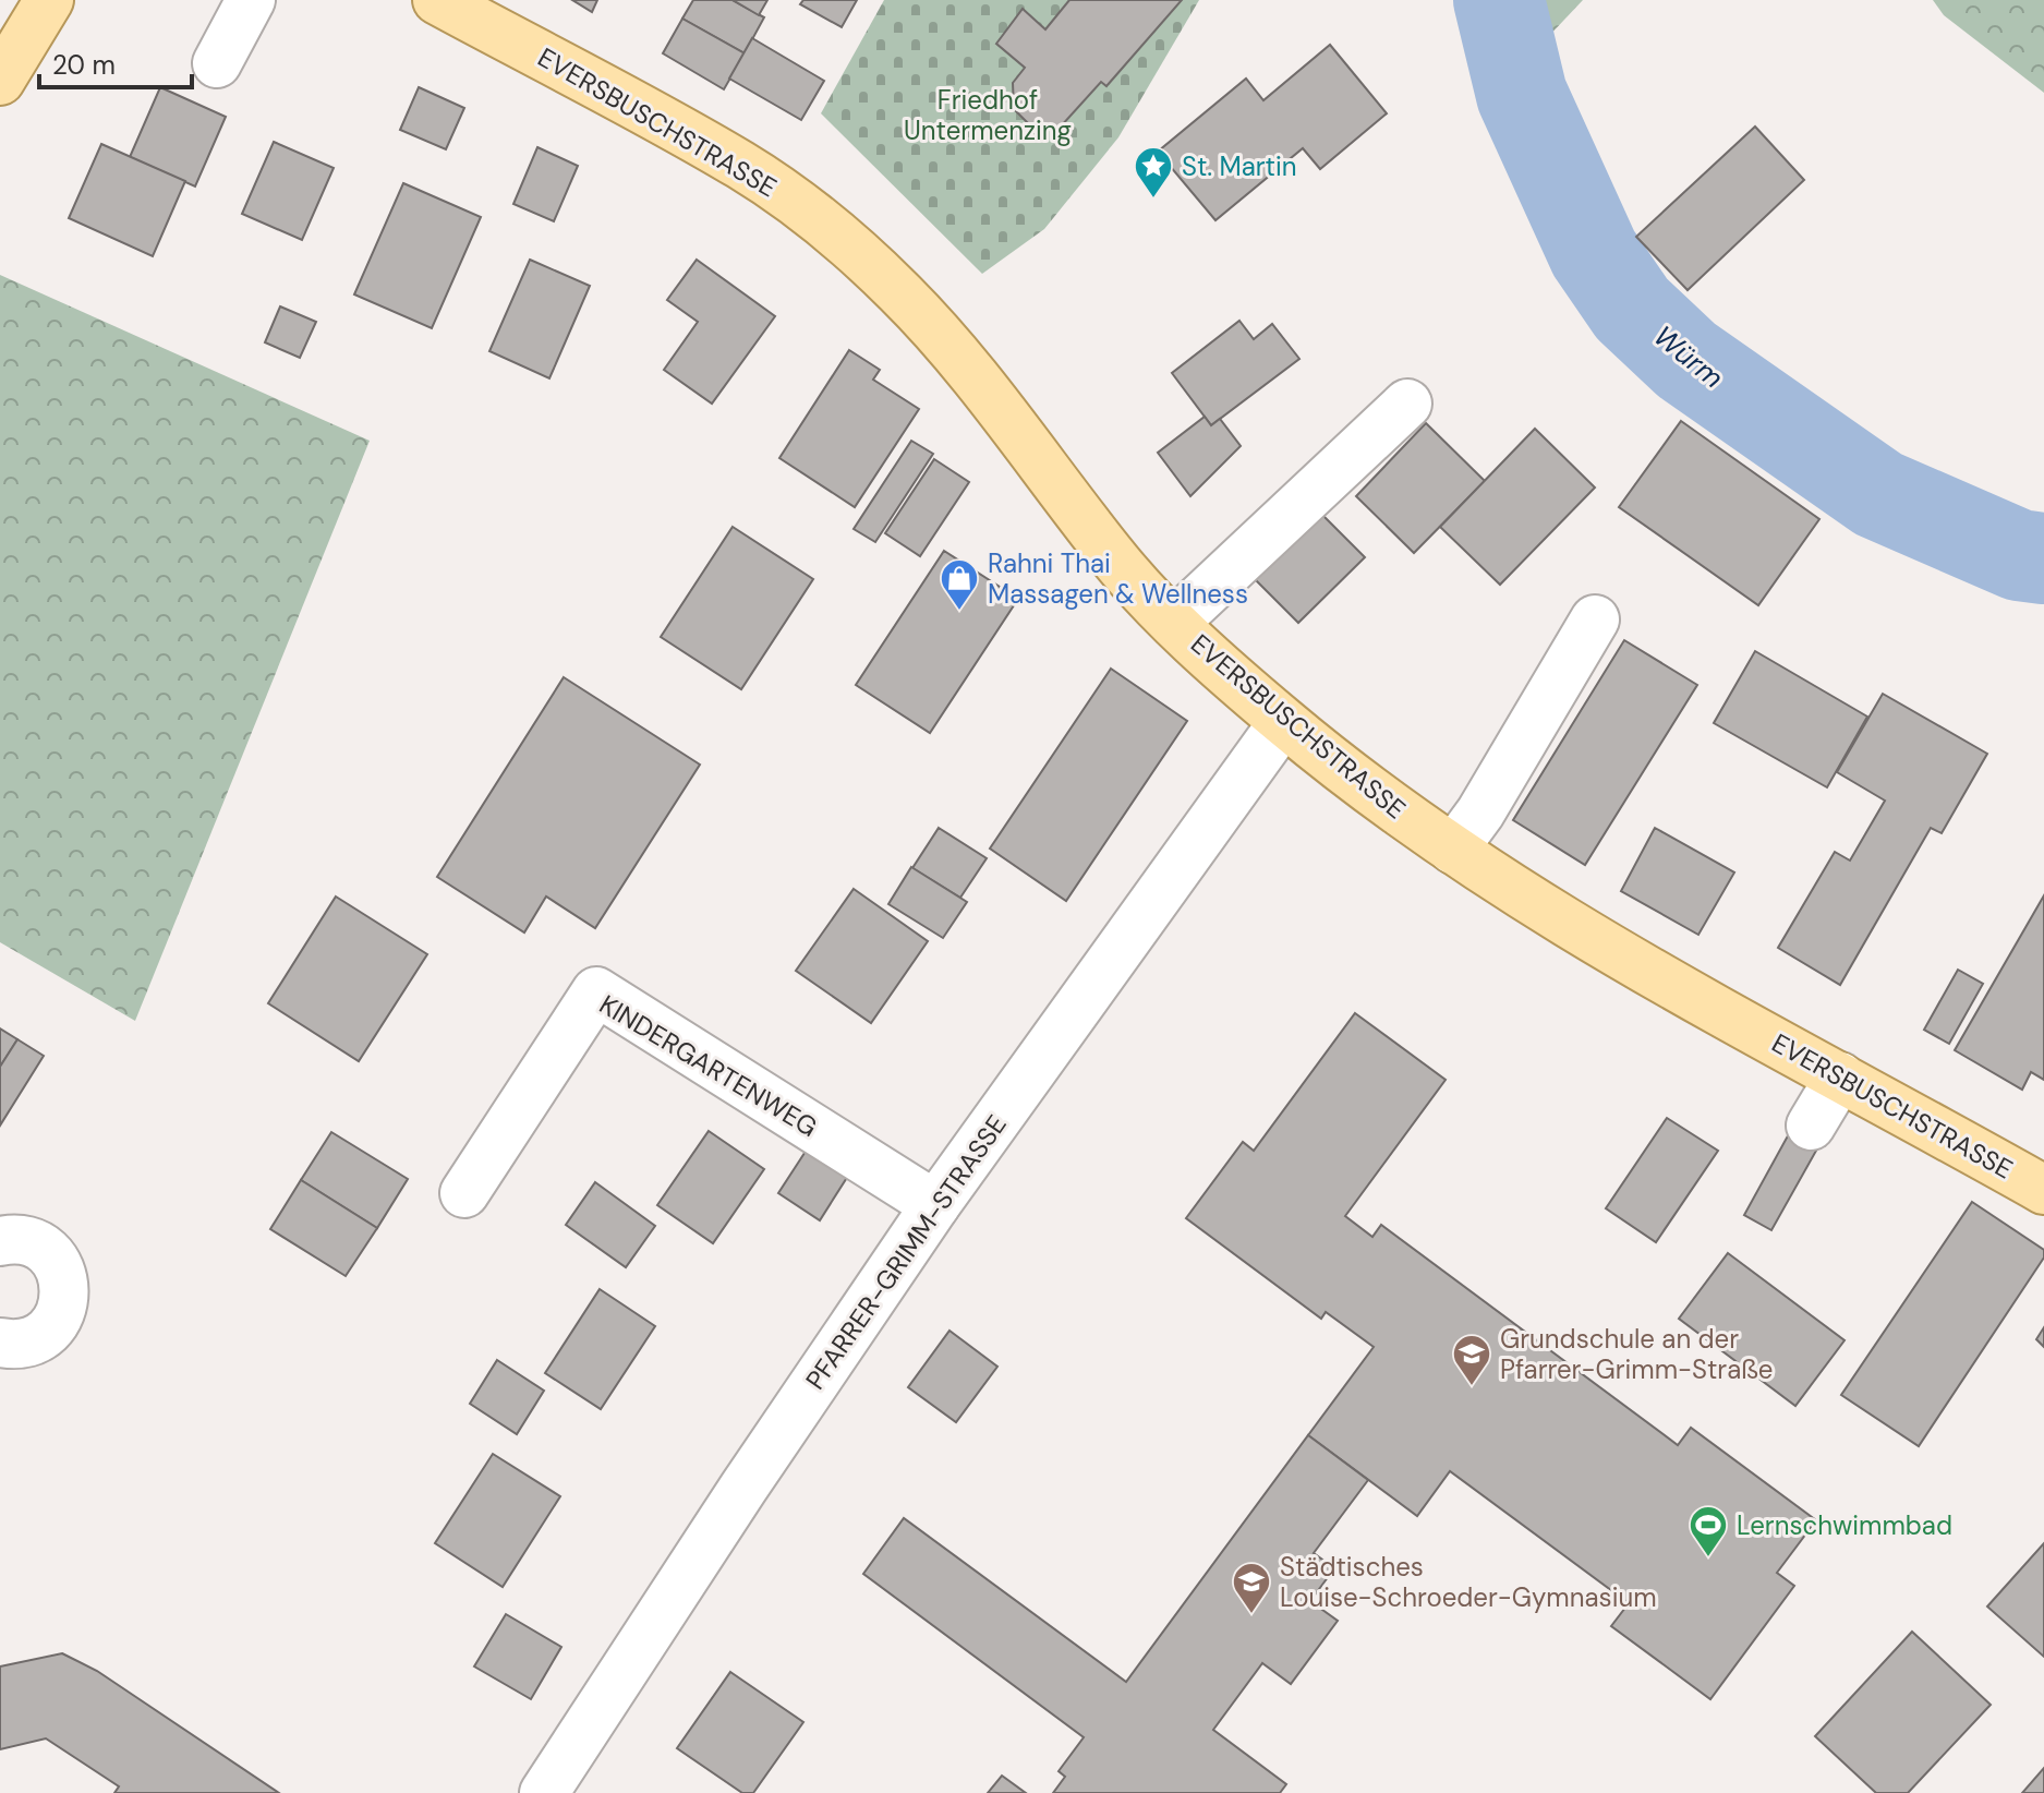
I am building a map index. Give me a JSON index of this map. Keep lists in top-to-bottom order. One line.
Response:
{"streets":{"main road":["EVERSBUSCHSTRASSE"],"street":["KINDERGARTENWEG","PFARRER-GRIMM-STRASSE"]},"crossings":[["EVERSBUSCHSTRASSE","PFARRER-GRIMM-STRASSE"],["KINDERGARTENWEG","PFARRER-GRIMM-STRASSE"]],"water":["Würm"],"parks":["Friedhof Untermenzing"],"places":{"place":["St. Martin"],"shop":["Rahni Thai Massagen & Wellness"],"school or university":["Grundschule an der Pfarrer-Grimm-Straße","Städtisches Louise-Schroeder-Gymnasium"],"sports":["Lernschwimmbad"]},"scale_bar":"20 m"}
